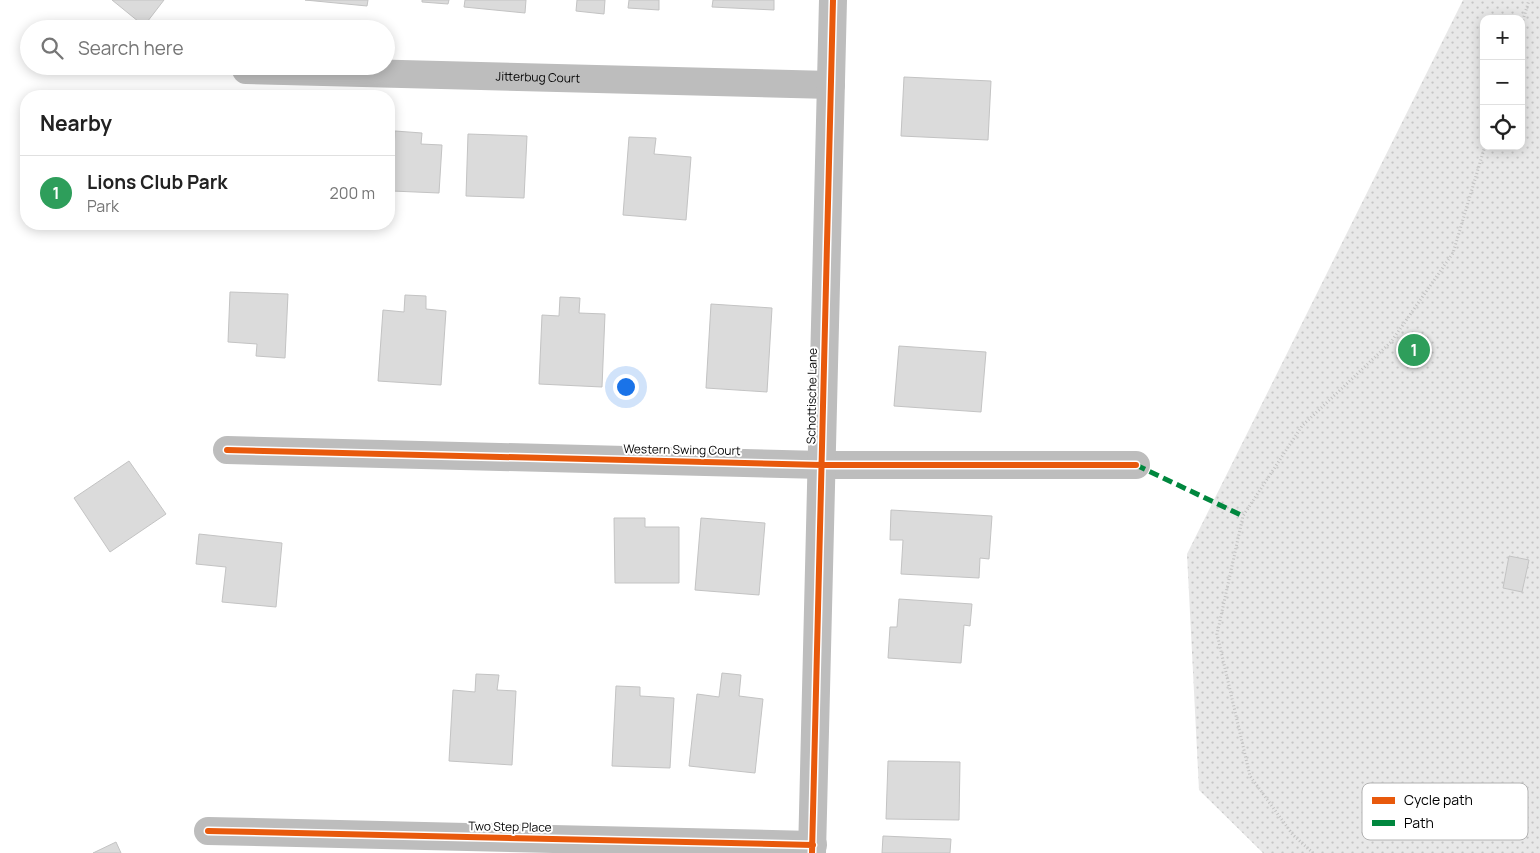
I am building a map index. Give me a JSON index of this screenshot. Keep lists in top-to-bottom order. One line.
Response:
{"streets":{"street":["Jitterbug Court","Schottische Lane","Western Swing Court","Two Step Place"]},"crossings":[["Jitterbug Court","Schottische Lane"],["Schottische Lane","Western Swing Court"],["Schottische Lane","Two Step Place"]],"legend":["Cycle path","Path"],"page":{"map_buttons":["+","−"],"search":"Search here","heading":"Nearby","list":[{"mark":"1","name":"Lions Club Park","note":"Park","value":"200 m"}],"pins":"1"}}
